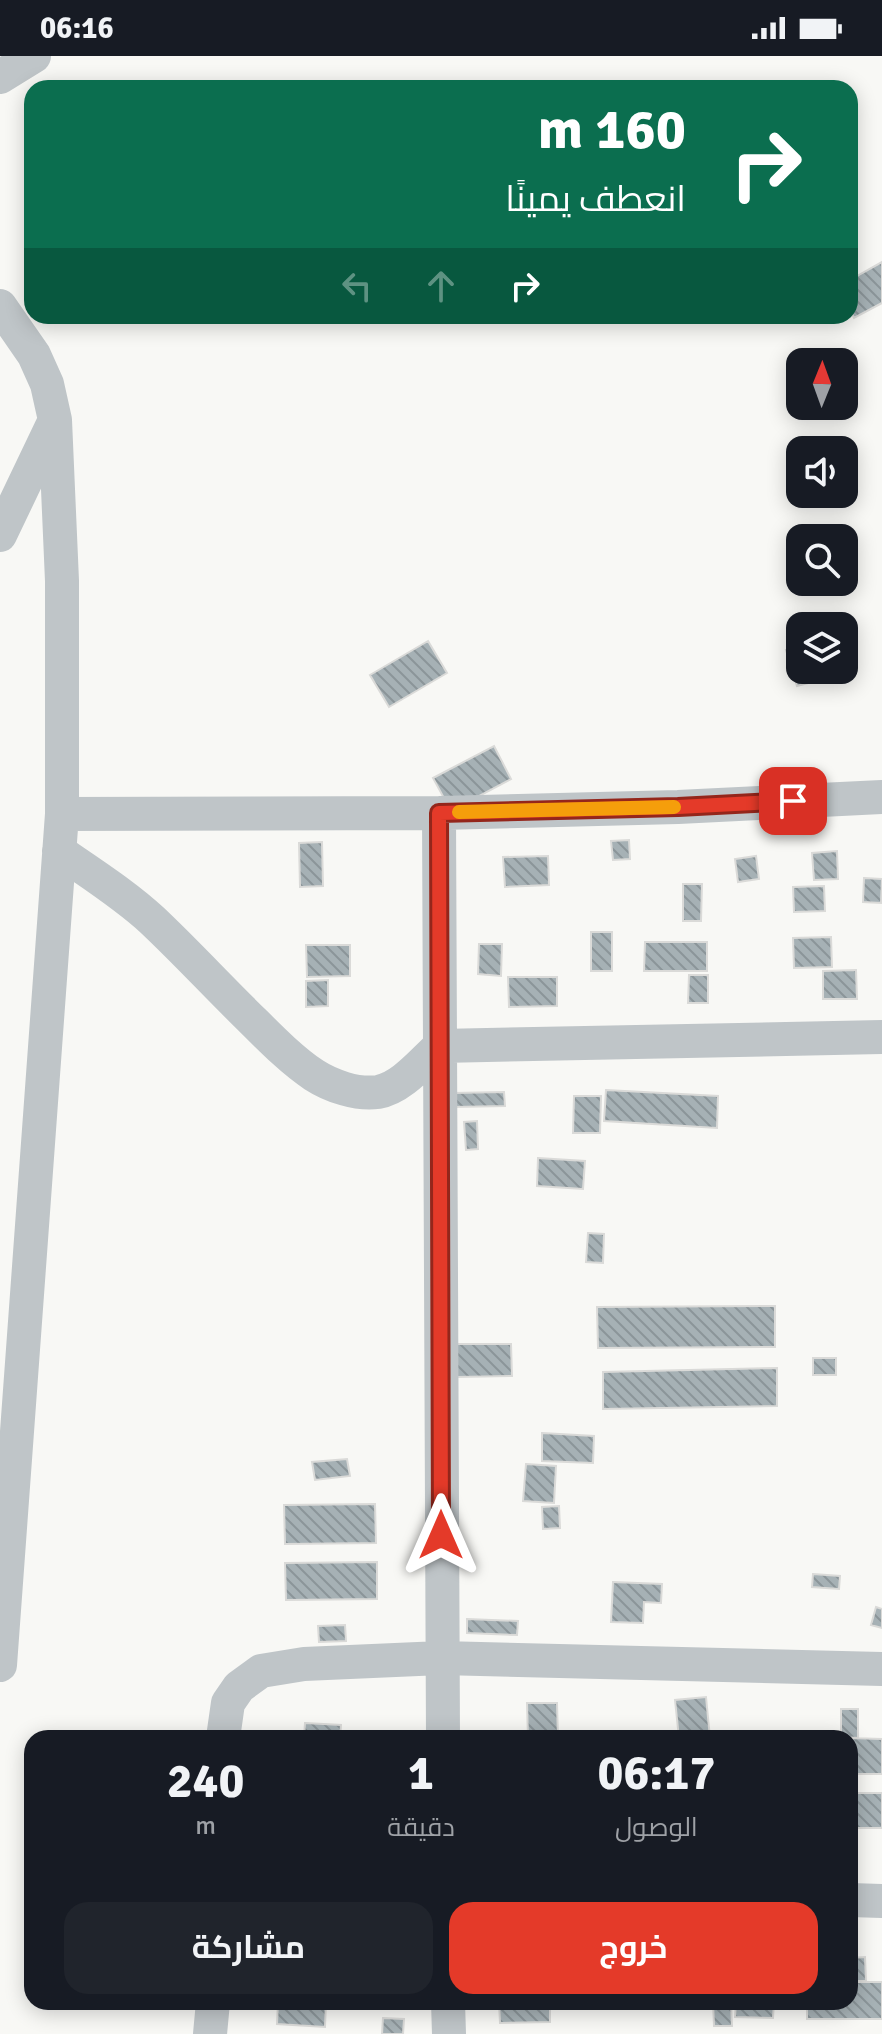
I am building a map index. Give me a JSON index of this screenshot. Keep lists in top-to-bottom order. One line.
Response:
{"north":"top","page":{"status":"06:16","turn":["160 m","انعطف يمينًا"],"eta":["06:17","الوصول","1","دقيقة","240","m"],"buttons":["خروج","مشاركة"]}}
